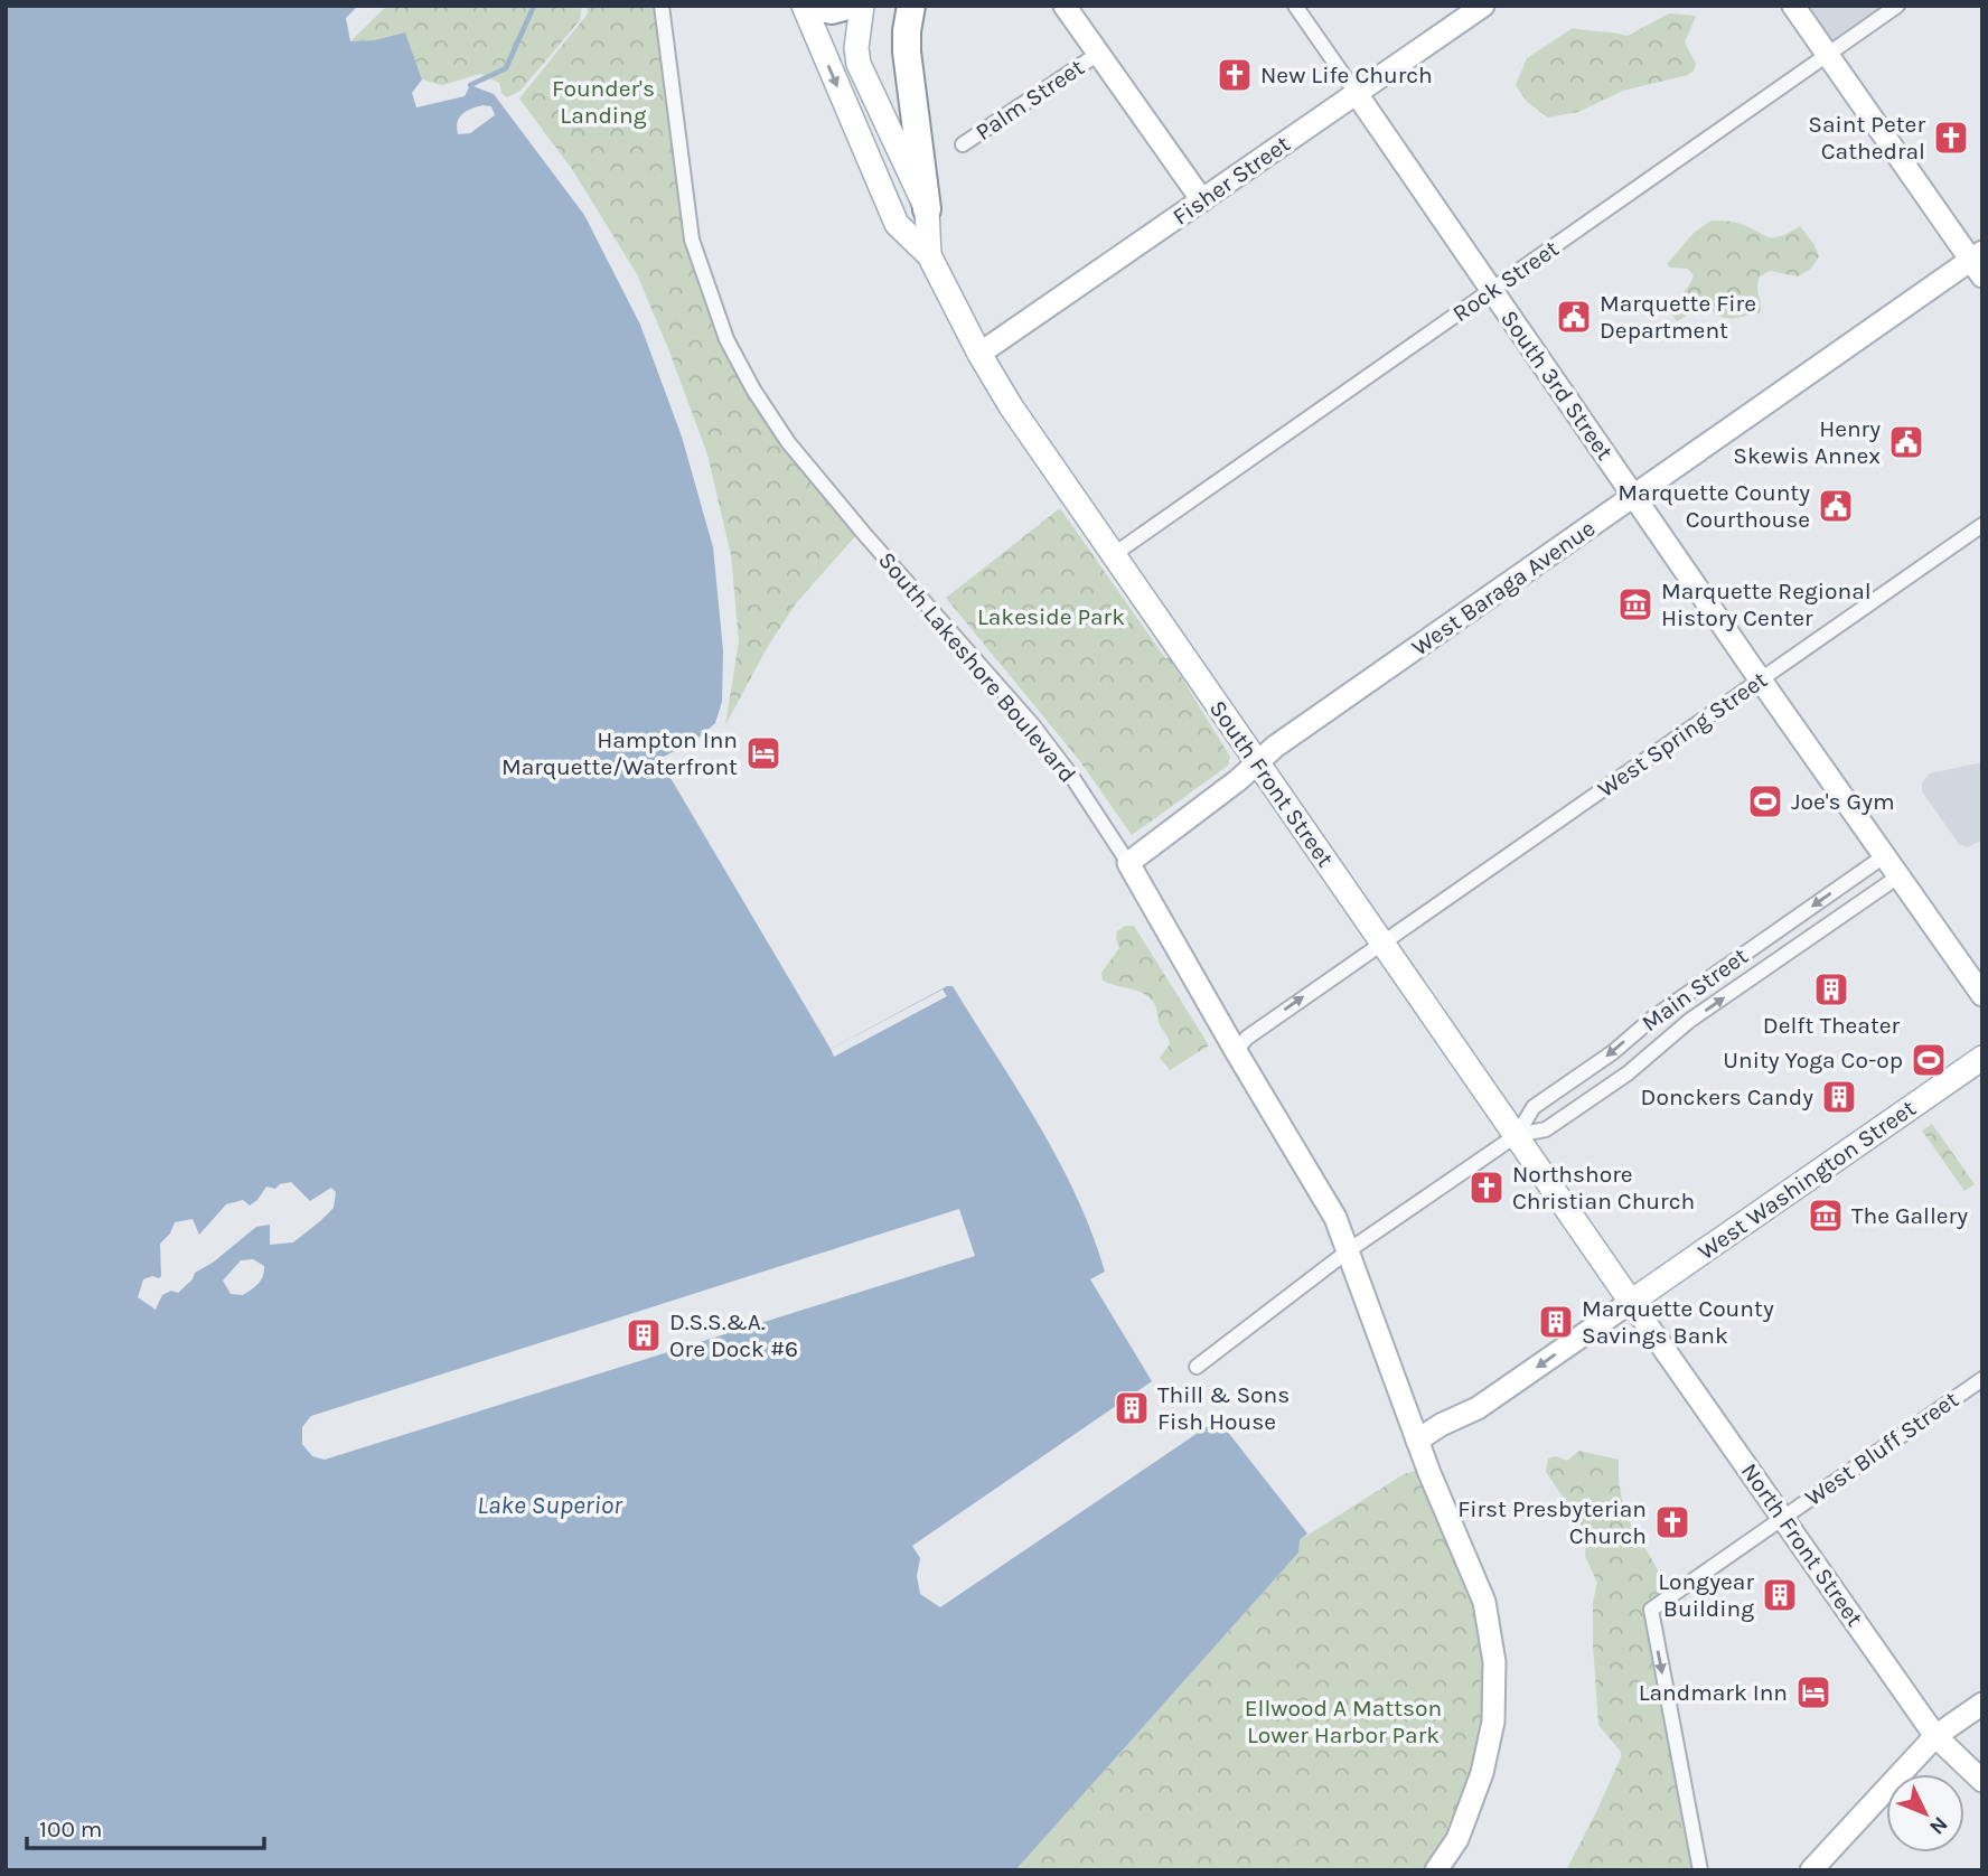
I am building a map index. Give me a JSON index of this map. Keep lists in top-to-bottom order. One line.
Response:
{"streets":{"main road":["South Front Street","West Washington Street"],"street":["Palm Street","Fisher Street","Rock Street","South 3rd Street","West Baraga Avenue","South Lakeshore Boulevard","West Spring Street","Main Street","West Bluff Street","North Front Street"]},"crossings":[["Fisher Street","South 3rd Street"],["Fisher Street","South Front Street"],["Rock Street","South 3rd Street"],["Rock Street","South Front Street"],["South 3rd Street","West Baraga Avenue"],["South 3rd Street","West Spring Street"],["South 3rd Street","Main Street"],["West Baraga Avenue","South Lakeshore Boulevard"],["West Baraga Avenue","South Front Street"],["South Lakeshore Boulevard","West Spring Street"],["South Lakeshore Boulevard","Main Street"],["West Spring Street","South Front Street"],["South Front Street","Main Street"],["South Front Street","West Washington Street"],["South Front Street","North Front Street"],["West Washington Street","North Front Street"],["West Bluff Street","North Front Street"]],"one_way":["West Bluff Street"],"water":["Lake Superior"],"parks":["Founder's Landing","Lakeside Park","Ellwood A Mattson Lower Harbor Park"],"places":{"church":["New Life Church","Saint Peter Cathedral","Northshore Christian Church","First Presbyterian Church"],"public building":["Marquette Fire Department","Henry Skewis Annex","Marquette County Courthouse"],"museum":["Marquette Regional History Center","The Gallery"],"hotel":["Hampton Inn Marquette/Waterfront","Landmark Inn"],"sports":["Joe's Gym","Unity Yoga Co-op"],"building":["Delft Theater","Donckers Candy","Marquette County Savings Bank","D.S.S.&A. Ore Dock #6","Thill & Sons Fish House","Longyear Building"]},"scale_bar":"100 m","north":"bottom right"}
